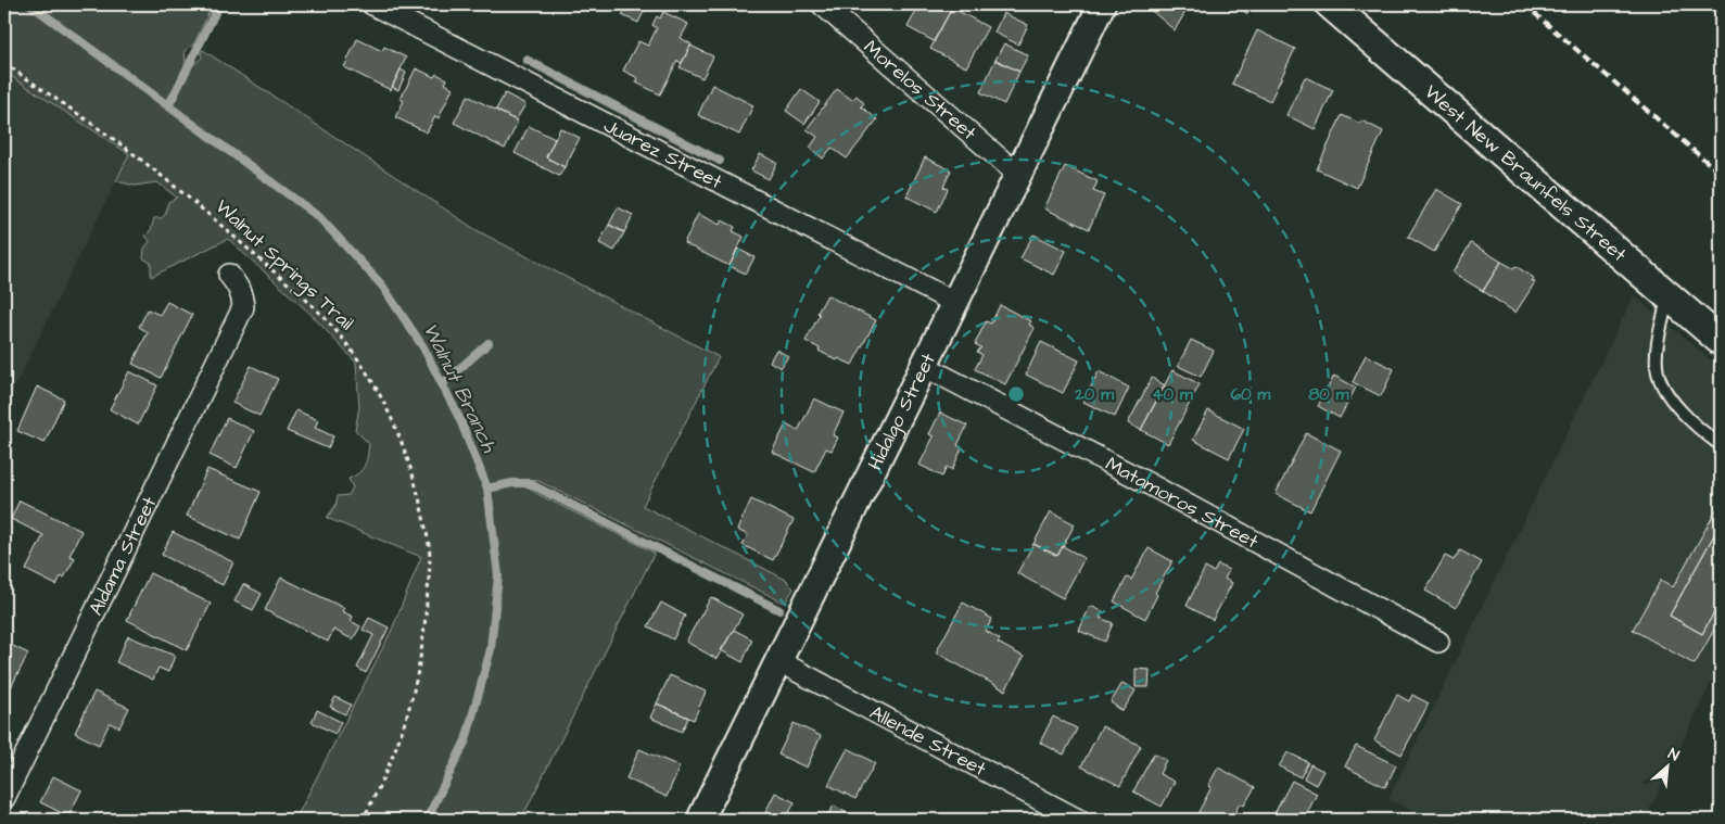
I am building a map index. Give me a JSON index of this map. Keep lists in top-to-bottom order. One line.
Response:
{"streets":{"main road":["West New Braunfels Street"],"street":["Morelos Street","Juarez Street","Hidalgo Street","Matamoros Street","Aldama Street","Allende Street"],"path":["Walnut Springs Trail"]},"crossings":[["Morelos Street","Hidalgo Street"],["Juarez Street","Hidalgo Street"],["Hidalgo Street","Matamoros Street"],["Hidalgo Street","Allende Street"]],"water":["Walnut Branch"],"north":"top right","rings":["20 m","40 m","60 m","80 m"]}
